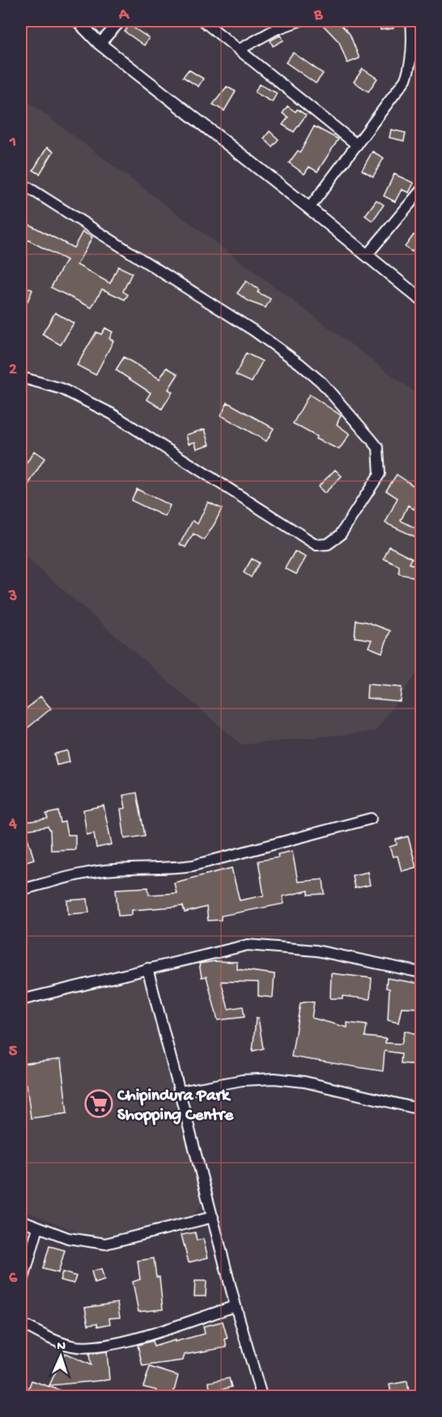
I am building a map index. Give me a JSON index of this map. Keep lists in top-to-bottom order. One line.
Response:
{"places":{"supermarket":["Chipindura Park Shopping Centre"]},"north":"top","grid":{"columns":["A","B"],"rows":["1","2","3","4","5","6"]}}
